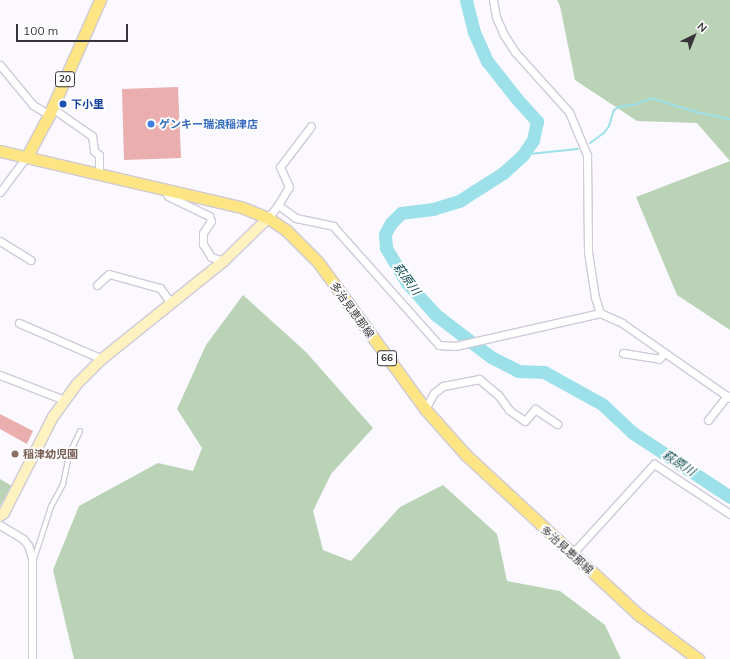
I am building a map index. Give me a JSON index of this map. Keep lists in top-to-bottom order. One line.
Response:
{"streets":{"main road":["20","多治見恵那線","66"]},"crossings":[["20","多治見恵那線"]],"water":["萩原川"],"places":["下小里","ゲンキー瑞浪稲津店","稲津幼児園"],"scale_bar":"100 m","north":"top right"}
